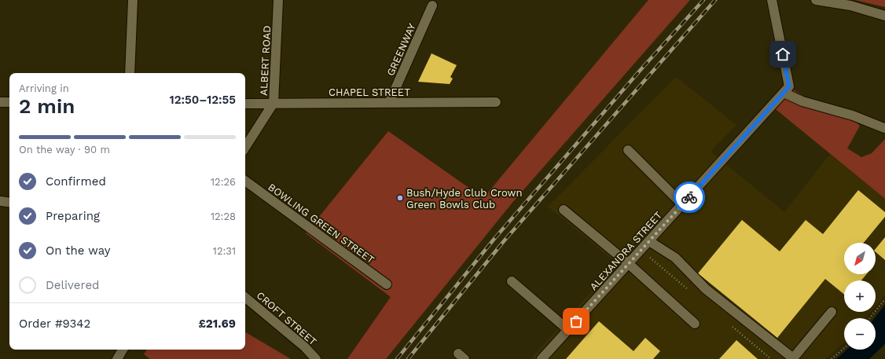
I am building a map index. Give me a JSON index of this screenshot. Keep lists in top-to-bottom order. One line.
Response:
{"streets":{"street":["GREENWAY","ALBERT ROAD","CHAPEL STREET","BOWLING GREEN STREET","ALEXANDRA STREET","CROFT STREET"]},"crossings":[["GREENWAY","CHAPEL STREET"],["ALBERT ROAD","CHAPEL STREET"]],"places":["Bush/Hyde Club Crown Green Bowls Club"],"north":"bottom left","page":{"heading":["2 min","Arriving in","12:50–12:55"],"panel":["Order #9342","£21.69"],"bar":"On the way · 90 m","list":[["Confirmed","12:26"],["Preparing","12:28"],["On the way","12:31"],"Delivered"],"map_buttons":["+","−"]}}
